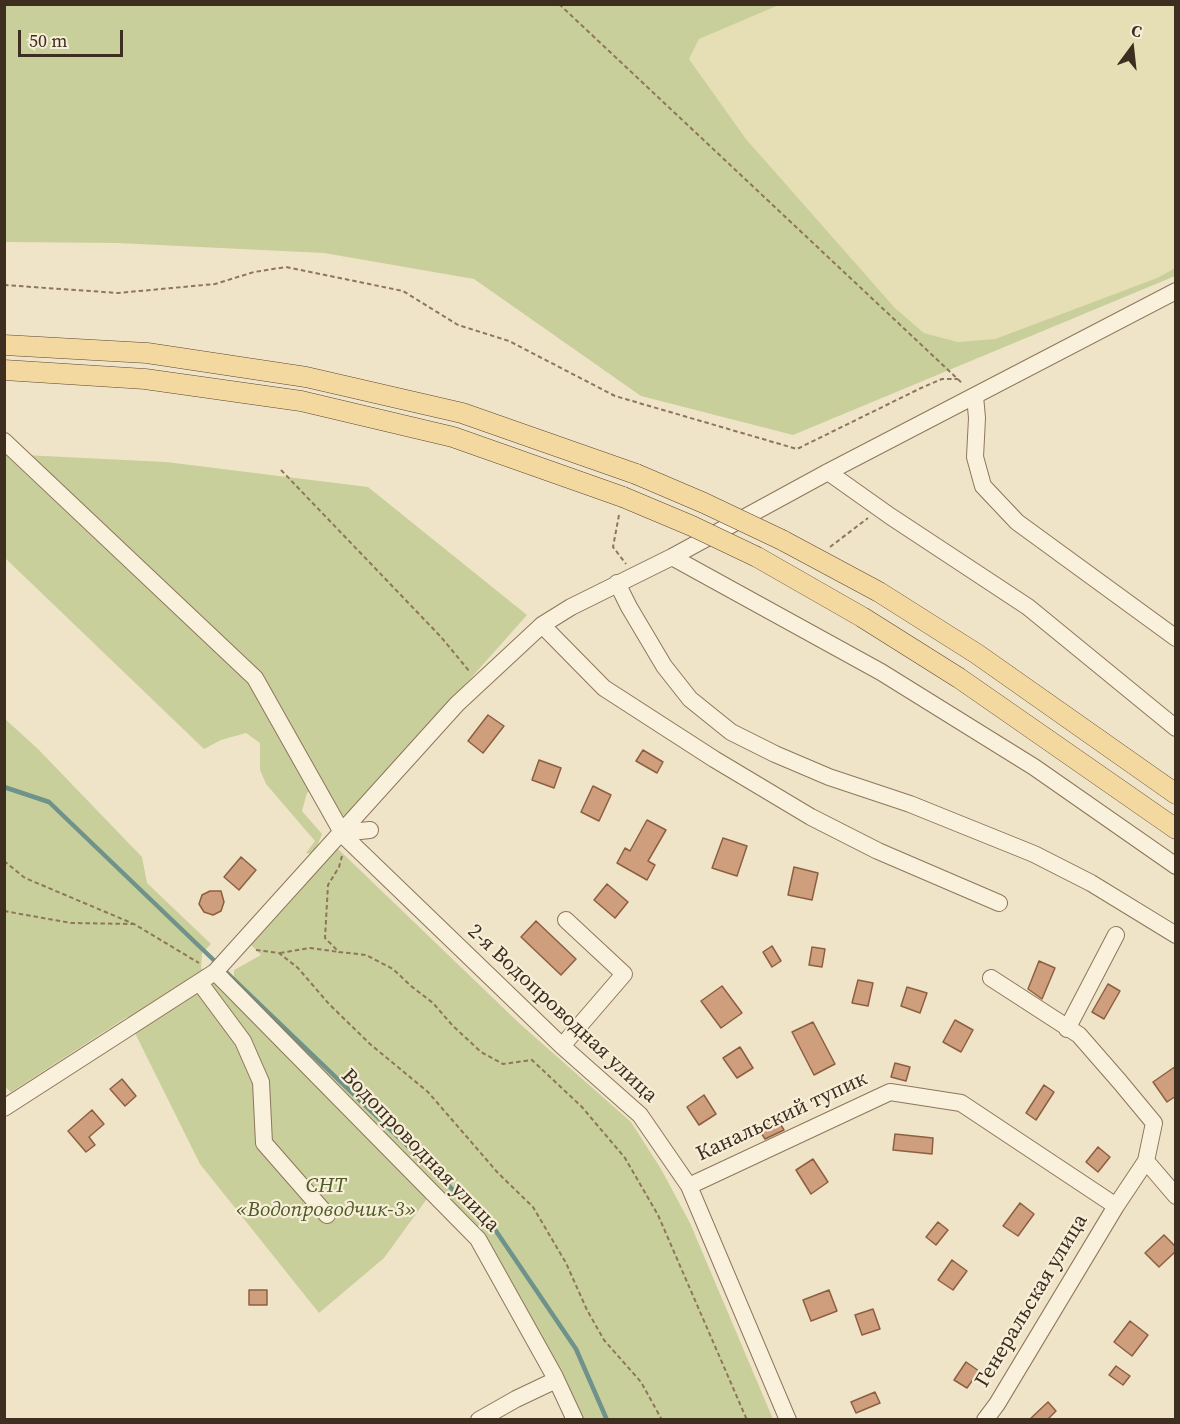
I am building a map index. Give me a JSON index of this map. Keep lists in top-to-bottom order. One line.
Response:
{"streets":{"street":["2-я Водопроводная улица","Канальский тупик","Водопроводная улица","Генеральская улица"]},"crossings":[["2-я Водопроводная улица","Канальский тупик"],["Канальский тупик","Генеральская улица"]],"parks":["СНТ «Водопроводчик-3»"],"scale_bar":"50 m","north":"top"}
